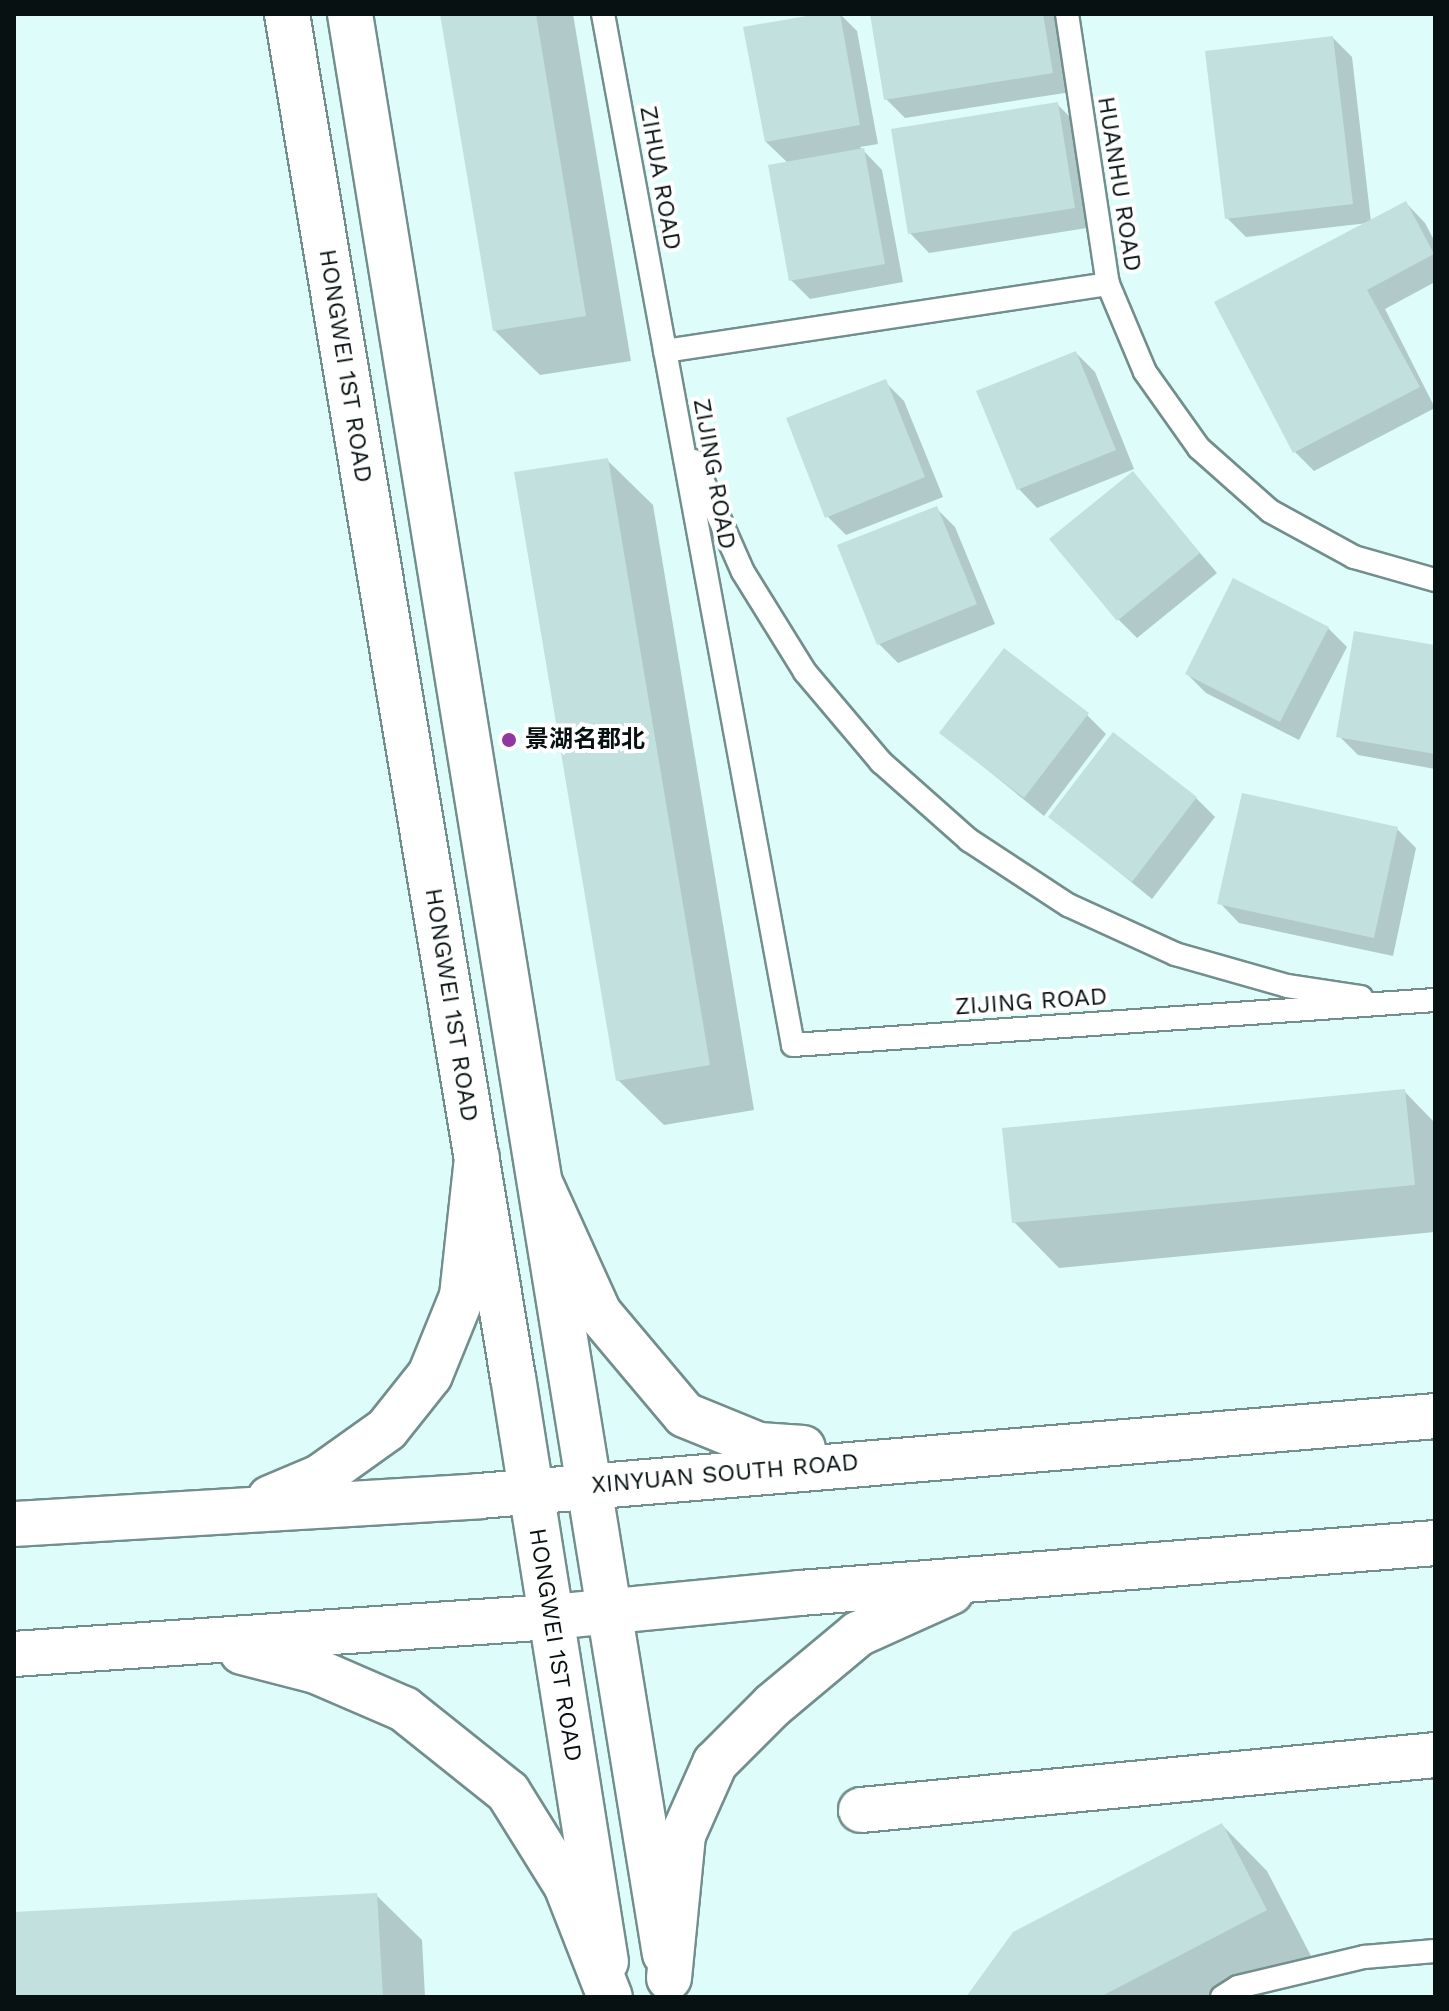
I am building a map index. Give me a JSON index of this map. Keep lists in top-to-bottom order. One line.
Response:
{"streets":{"main road":["HONGWEI 1ST ROAD","XINYUAN SOUTH ROAD"],"lane":["ZIHUA ROAD","HUANHU ROAD","ZIJING ROAD"]},"crossings":[["ZIHUA ROAD","ZIJING ROAD"],["HONGWEI 1ST ROAD","XINYUAN SOUTH ROAD"]],"places":["景湖名郡北"]}
